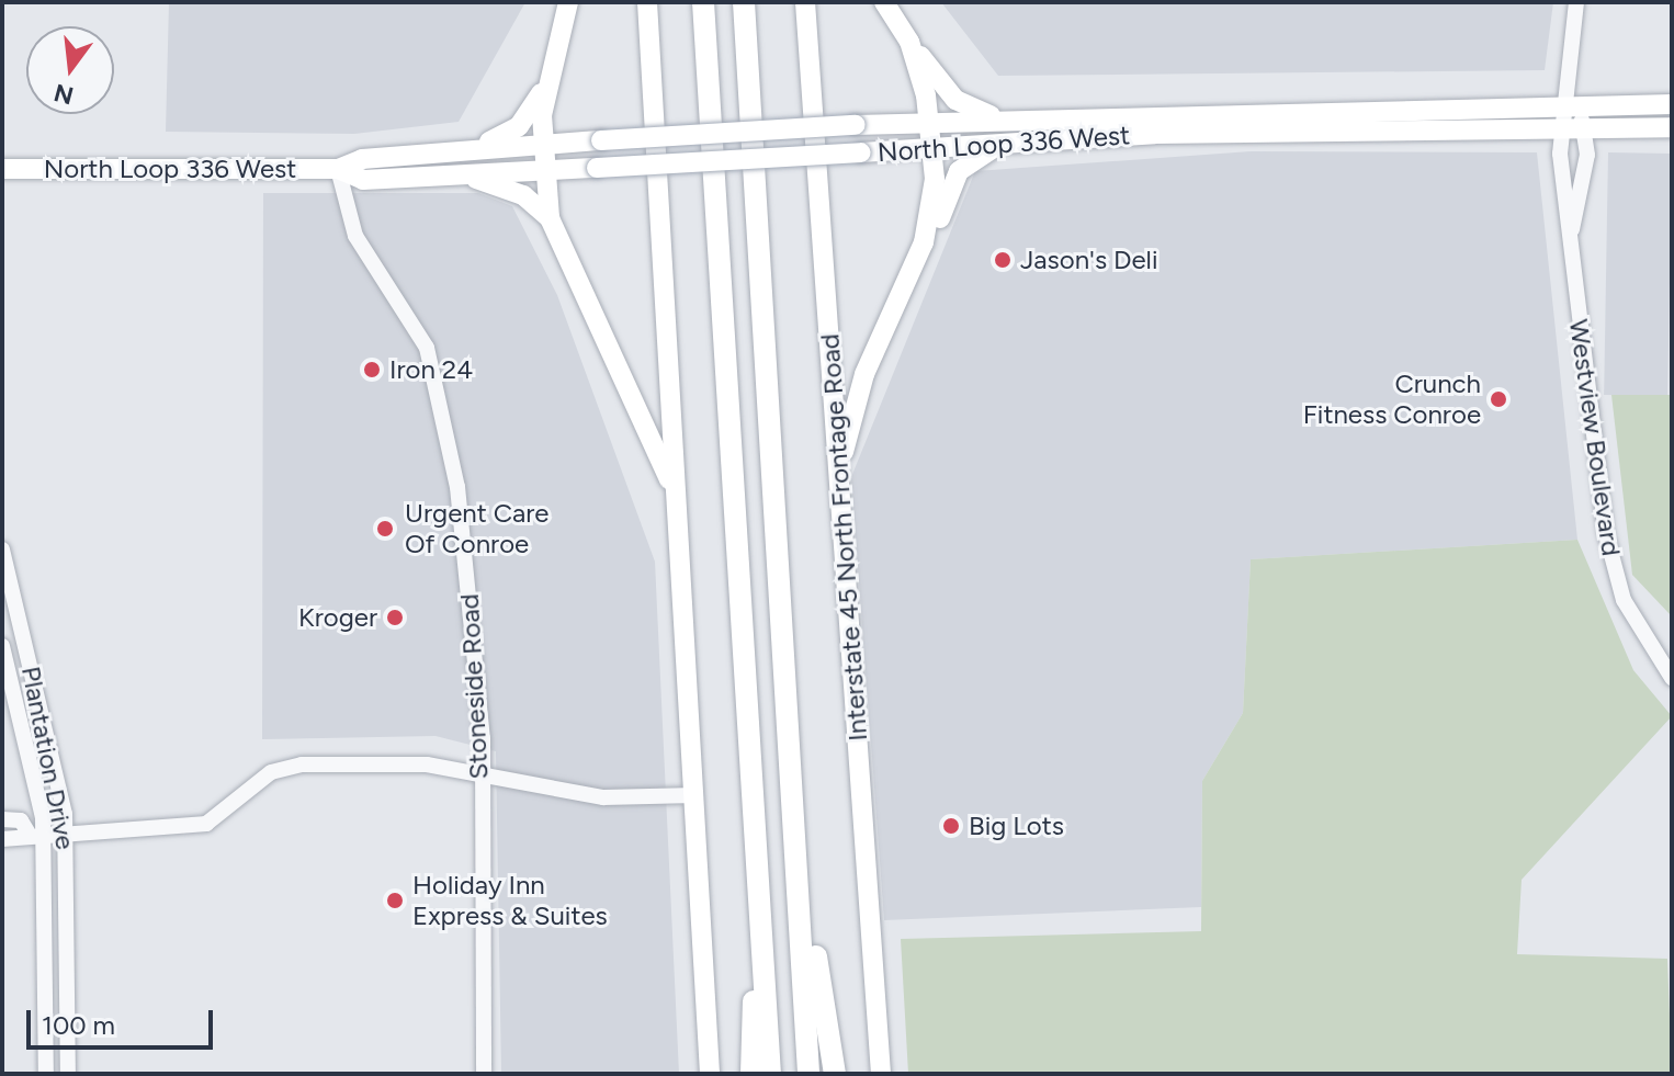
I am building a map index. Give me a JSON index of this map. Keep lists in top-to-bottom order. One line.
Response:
{"streets":{"main road":["North Loop 336 West","Interstate 45 North Frontage Road"],"street":["Westview Boulevard","Stoneside Road","Plantation Drive"]},"crossings":[["North Loop 336 West","Westview Boulevard"],["North Loop 336 West","Stoneside Road"]],"places":["Jason's Deli","Iron 24","Crunch Fitness Conroe","Urgent Care Of Conroe","Kroger","Big Lots","Holiday Inn Express & Suites"],"scale_bar":"100 m","north":"bottom"}
